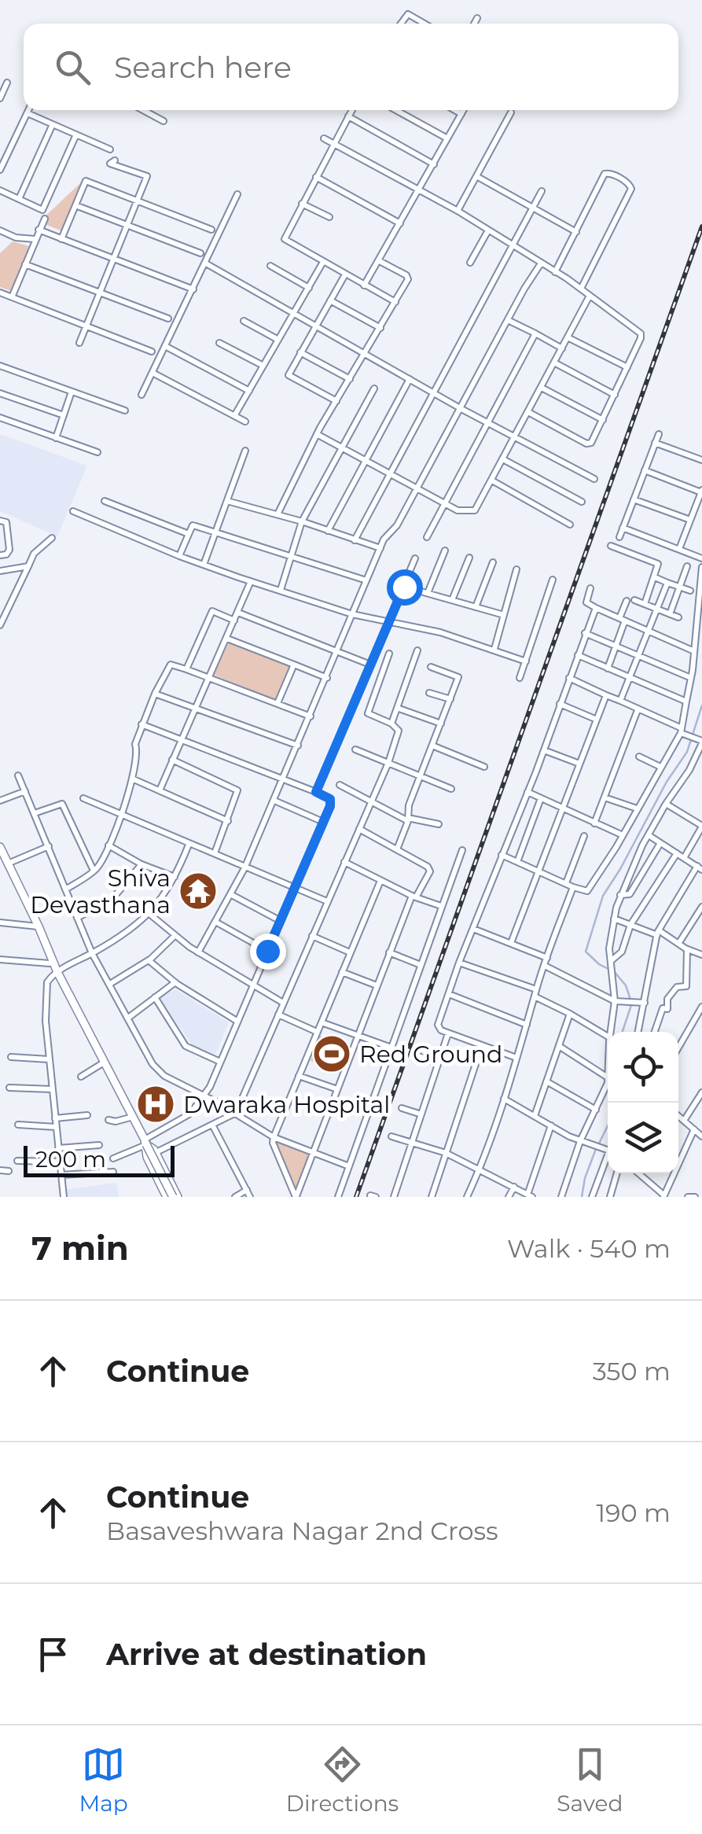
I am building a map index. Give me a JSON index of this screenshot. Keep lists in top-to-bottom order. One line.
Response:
{"places":{"temple":["Shiva Devasthana"],"sports":["Red Ground"],"hospital":["Dwaraka Hospital"]},"scale_bar":"200 m","page":{"search":"Search here","scale":"200 m","heading":["7 min","Walk · 540 m"],"list":[["Continue","350 m"],["Continue","Basaveshwara Nagar 2nd Cross","190 m"],"Arrive at destination"],"nav":["Map","Directions","Saved"]}}
